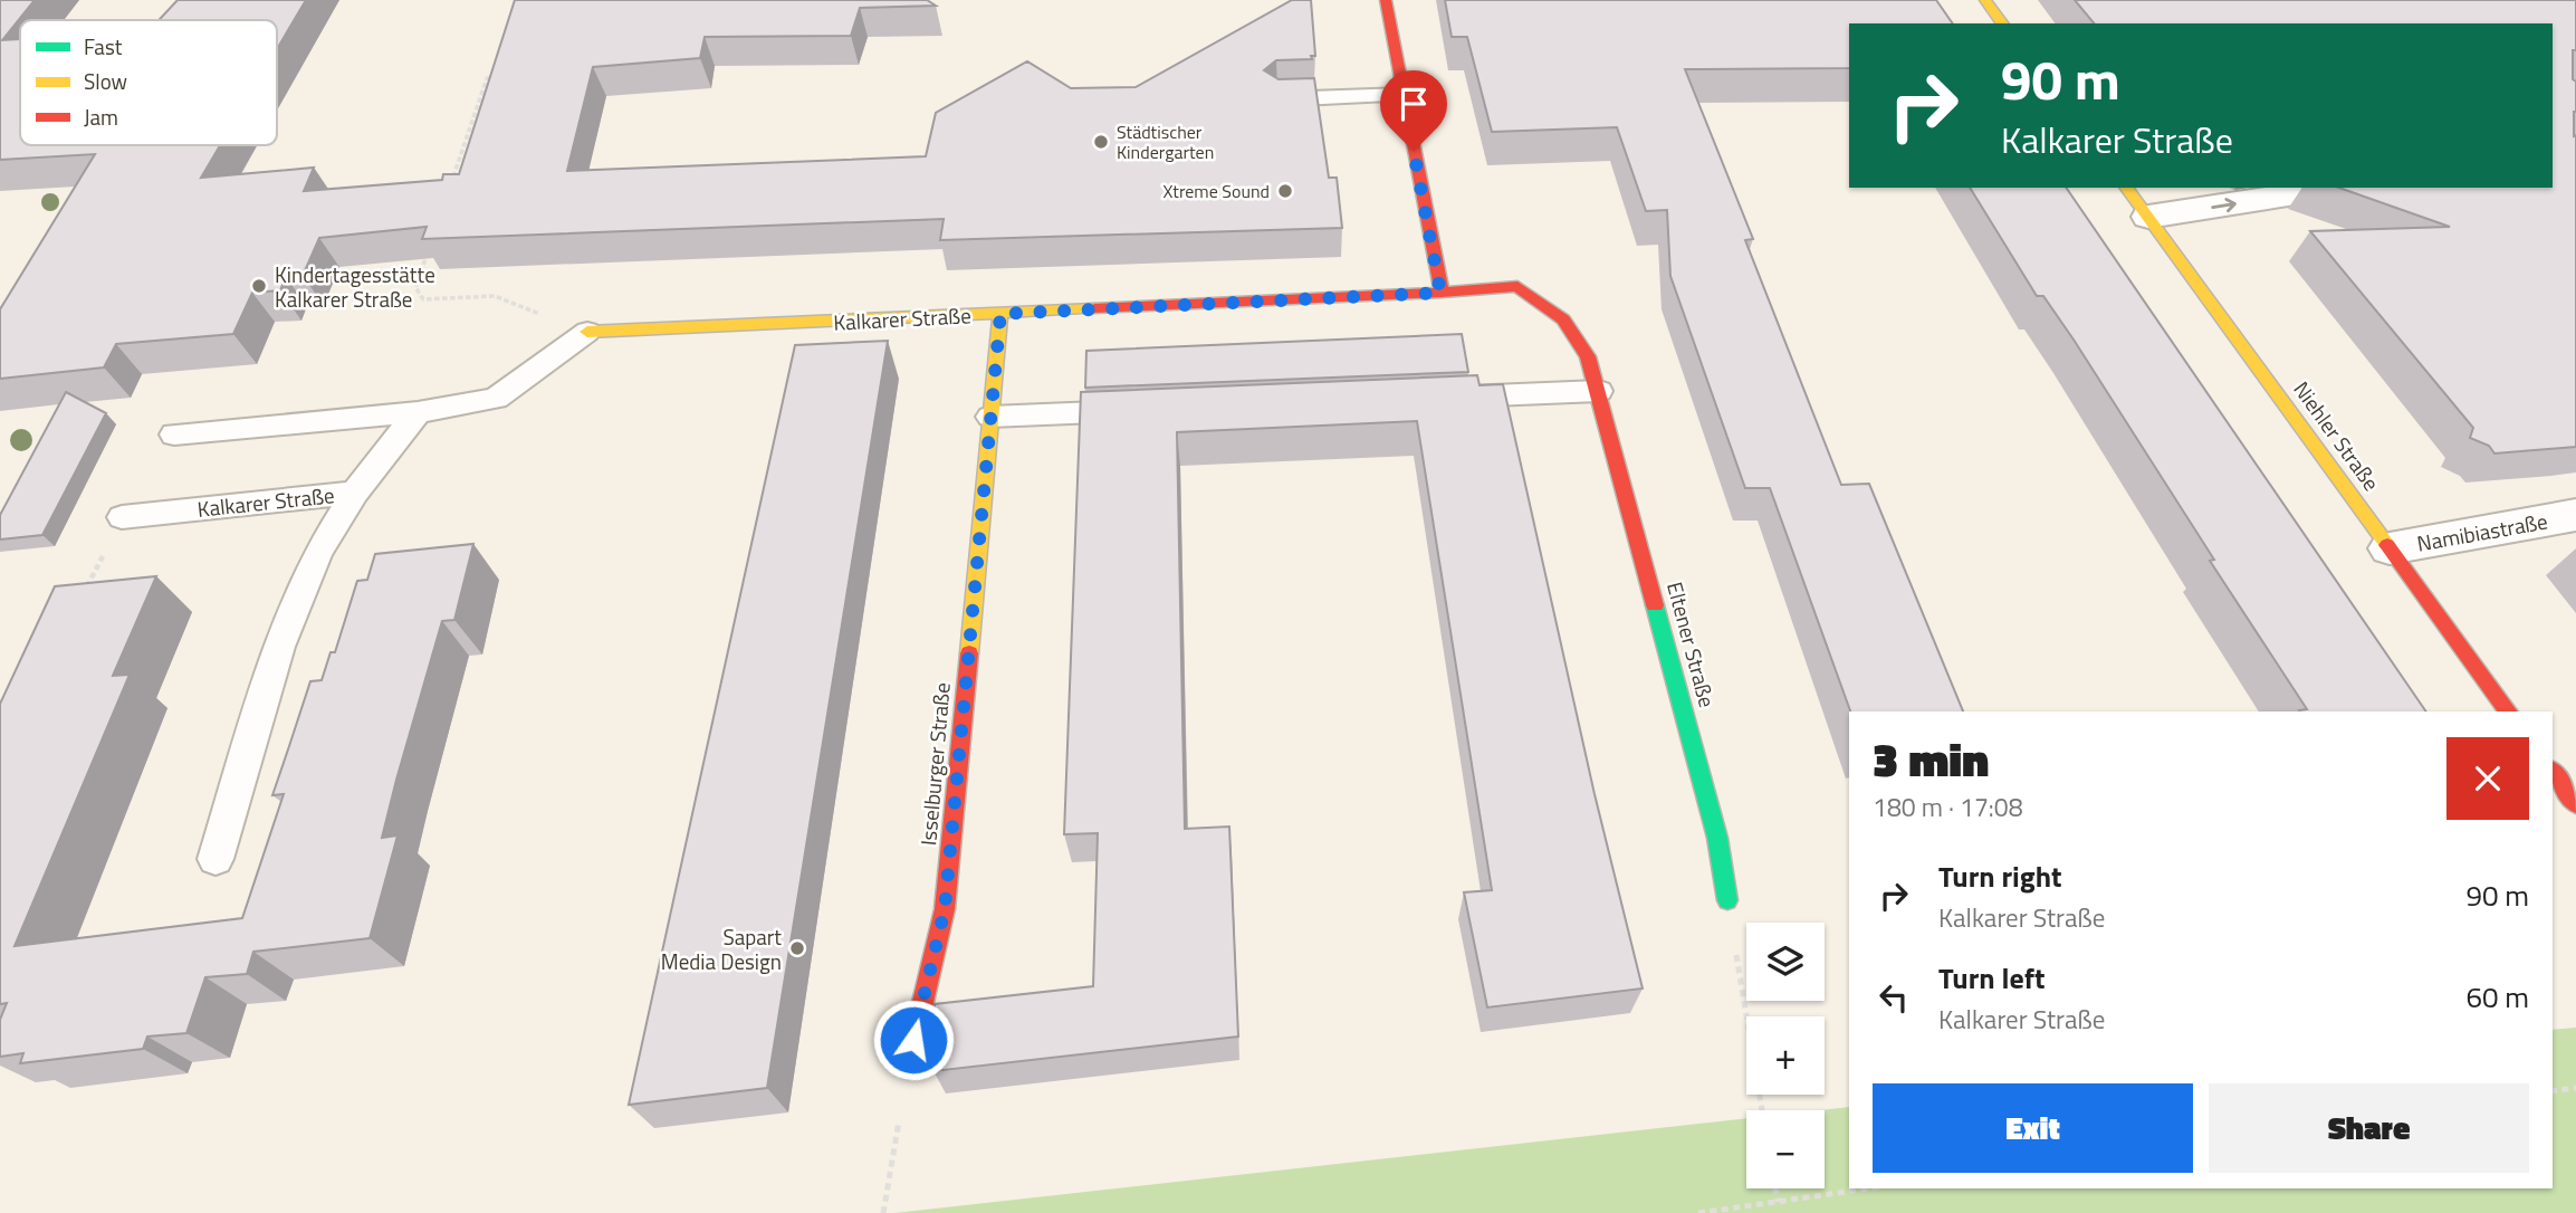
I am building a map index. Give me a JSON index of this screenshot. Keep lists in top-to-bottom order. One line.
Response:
{"streets":{"street":["Kalkarer Straße","Niehler Straße","Namibiastraße","Eltener Straße","Isselburger Straße"]},"crossings":[["Kalkarer Straße","Eltener Straße"],["Kalkarer Straße","Isselburger Straße"],["Niehler Straße","Namibiastraße"]],"places":["Städtischer Kindergarten","Xtreme Sound","Kindertagesstätte Kalkarer Straße","Sapart Media Design"],"legend":["Fast","Slow","Jam"],"page":{"turn":["90 m","Kalkarer Straße"],"heading":["3 min","180 m · 17:08"],"list":[{"name":"Turn right","note":"Kalkarer Straße","value":"90 m"},{"name":"Turn left","note":"Kalkarer Straße","value":"60 m"}],"map_buttons":["+","−"],"buttons":["Exit","Share"]}}
